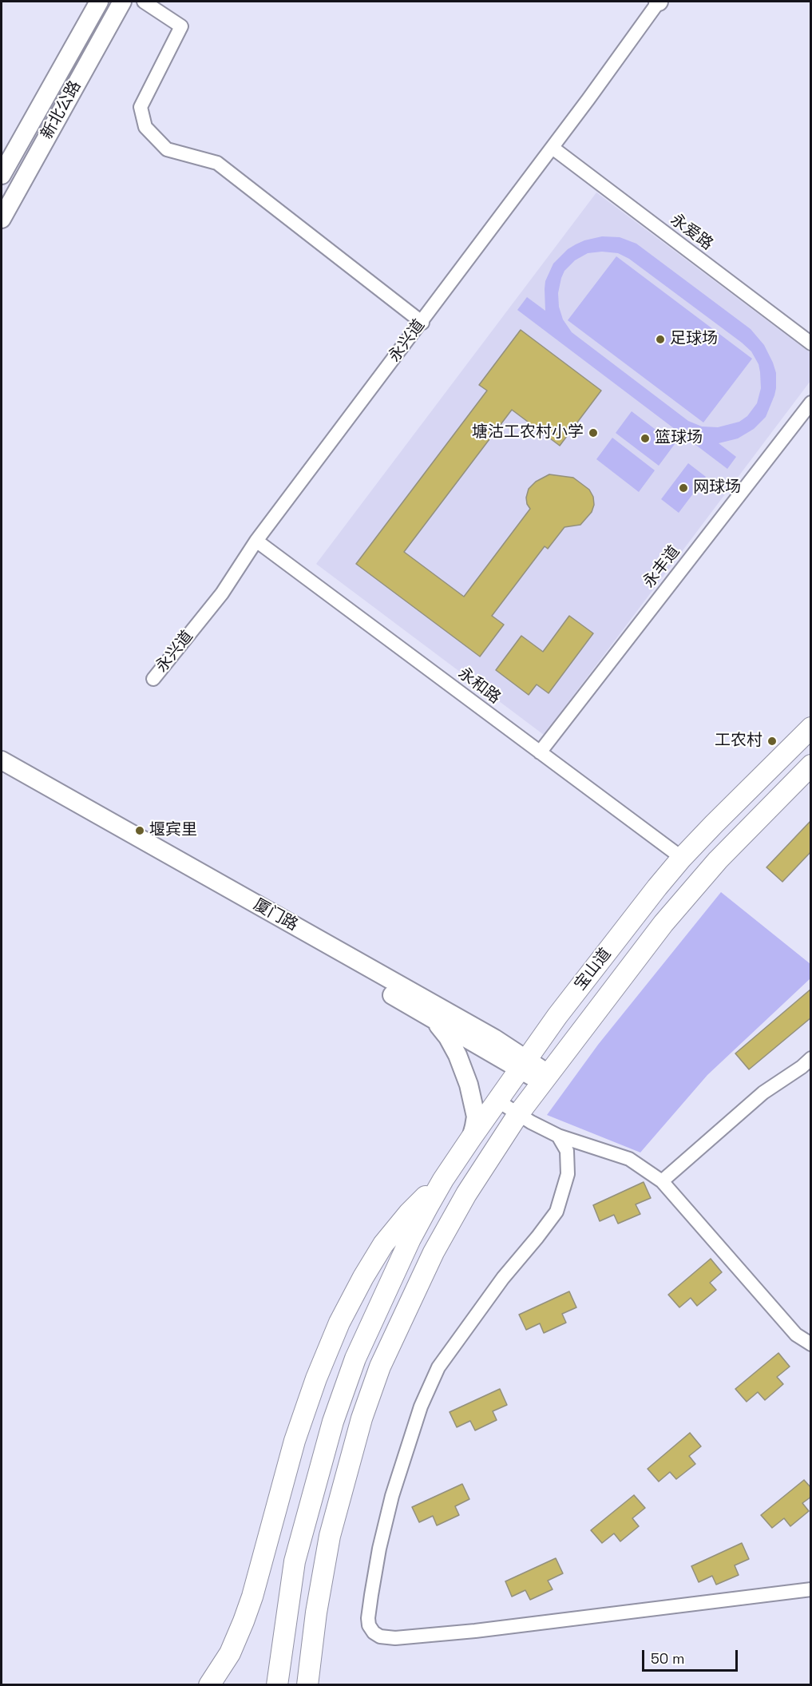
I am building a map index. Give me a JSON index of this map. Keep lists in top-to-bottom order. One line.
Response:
{"streets":{"main road":["宝山道"],"street":["新北公路","永爱路","永兴道","永丰道","永和路","厦门路"]},"crossings":[["永爱路","永兴道"],["永兴道","永和路"],["永丰道","永和路"],["永和路","宝山道"],["厦门路","宝山道"]],"places":["足球场","塘沽工农村小学","篮球场","网球场","工农村","堰宾里"],"scale_bar":"50 m"}
